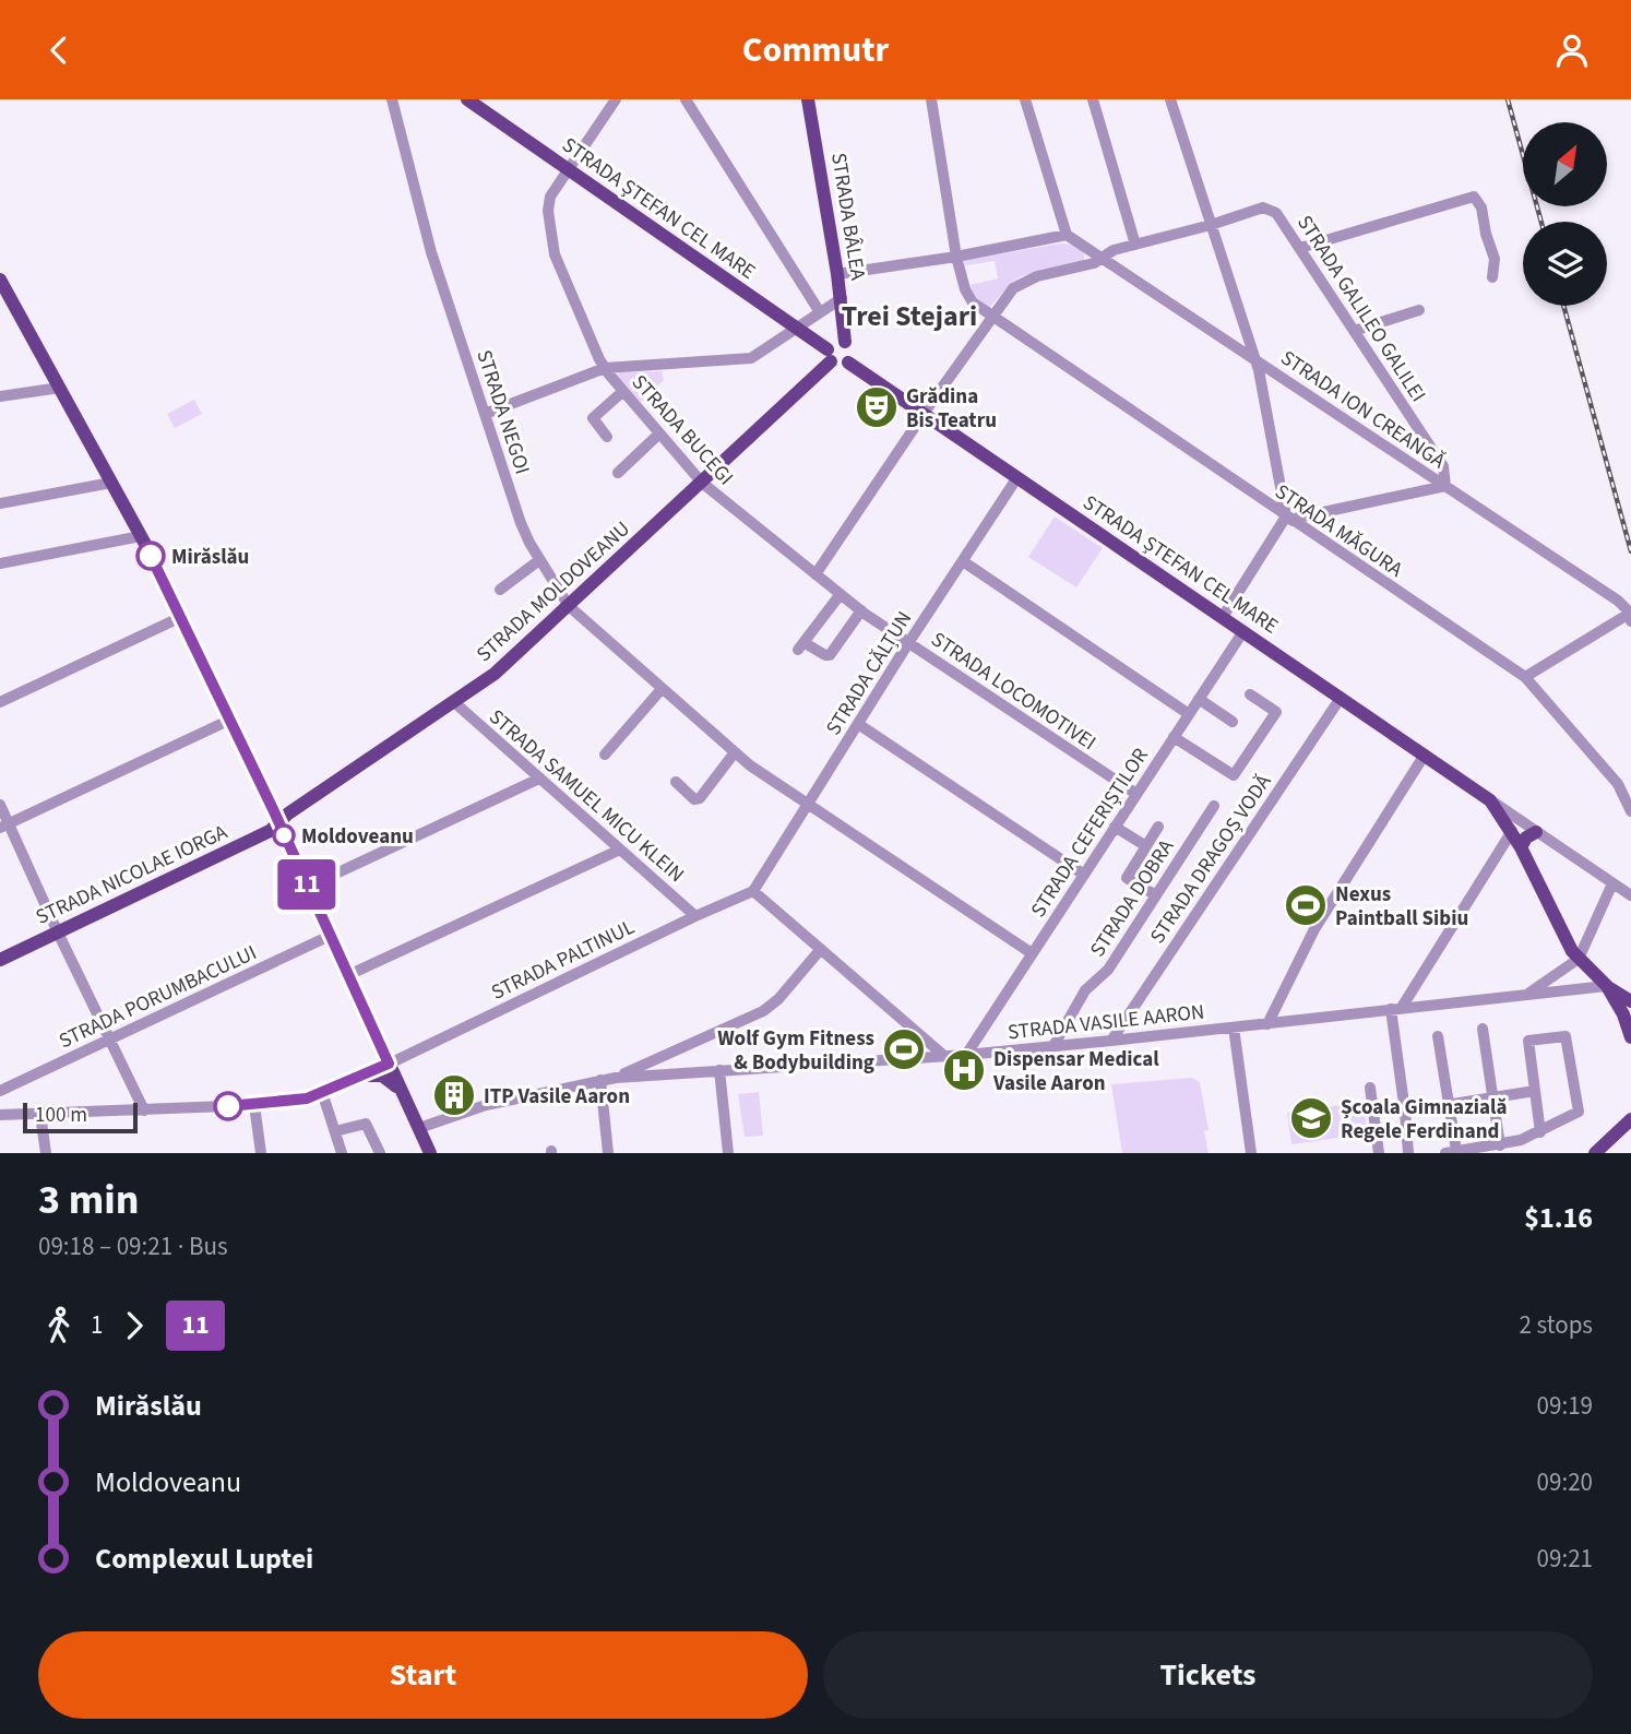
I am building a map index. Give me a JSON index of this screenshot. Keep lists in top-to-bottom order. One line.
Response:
{"streets":{"main road":["STRADA ȘTEFAN CEL MARE","STRADA BÂLEA","STRADA MOLDOVEANU","STRADA NICOLAE IORGA"],"street":["STRADA GALILEO GALILEI","STRADA ION CREANGĂ","STRADA NEGOI","STRADA BUCEGI","STRADA MĂGURA","STRADA CĂLȚUN","STRADA LOCOMOTIVEI","STRADA SAMUEL MICU KLEIN","STRADA CEFERIȘTILOR","STRADA DRAGOȘ VODĂ","STRADA DOBRA","STRADA PALTINUL","STRADA PORUMBACULUI","STRADA VASILE AARON"]},"crossings":[["STRADA ȘTEFAN CEL MARE","STRADA BÂLEA"],["STRADA ȘTEFAN CEL MARE","STRADA BUCEGI"],["STRADA ȘTEFAN CEL MARE","STRADA MOLDOVEANU"],["STRADA ȘTEFAN CEL MARE","STRADA CĂLȚUN"],["STRADA ȘTEFAN CEL MARE","STRADA CEFERIȘTILOR"],["STRADA ȘTEFAN CEL MARE","STRADA DRAGOȘ VODĂ"],["STRADA ȘTEFAN CEL MARE","STRADA VASILE AARON"],["STRADA BÂLEA","STRADA MOLDOVEANU"],["STRADA GALILEO GALILEI","STRADA ION CREANGĂ"],["STRADA NEGOI","STRADA MOLDOVEANU"],["STRADA NEGOI","STRADA CĂLȚUN"],["STRADA NEGOI","STRADA CEFERIȘTILOR"],["STRADA BUCEGI","STRADA MOLDOVEANU"],["STRADA BUCEGI","STRADA CĂLȚUN"],["STRADA BUCEGI","STRADA LOCOMOTIVEI"],["STRADA MOLDOVEANU","STRADA SAMUEL MICU KLEIN"],["STRADA MOLDOVEANU","STRADA NICOLAE IORGA"],["STRADA CĂLȚUN","STRADA LOCOMOTIVEI"],["STRADA CĂLȚUN","STRADA PALTINUL"],["STRADA LOCOMOTIVEI","STRADA CEFERIȘTILOR"],["STRADA SAMUEL MICU KLEIN","STRADA PALTINUL"],["STRADA CEFERIȘTILOR","STRADA VASILE AARON"],["STRADA DRAGOȘ VODĂ","STRADA VASILE AARON"],["STRADA DOBRA","STRADA VASILE AARON"]],"districts":["Trei Stejari"],"places":{"theatre":["Grădina Bis Teatru"],"other":["Mirăslău","Moldoveanu"],"sports":["Nexus Paintball Sibiu","Wolf Gym Fitness & Bodybuilding"],"hospital":["Dispensar Medical Vasile Aaron"],"building":["ITP Vasile Aaron"],"school or university":["Școala Gimnazială Regele Ferdinand"]},"lines":["bus line 11"],"scale_bar":"100 m","north":"top right","page":{"header":"Commutr","on_map":"11","scale":"100 m","heading":["3 min","09:18 – 09:21 · Bus","$1.16"],"legs":["1","11","2 stops"],"list":[{"name":"Mirăslău","value":"09:19"},{"name":"Moldoveanu","value":"09:20"},{"name":"Complexul Luptei","value":"09:21"}],"buttons":["Start","Tickets"]}}
